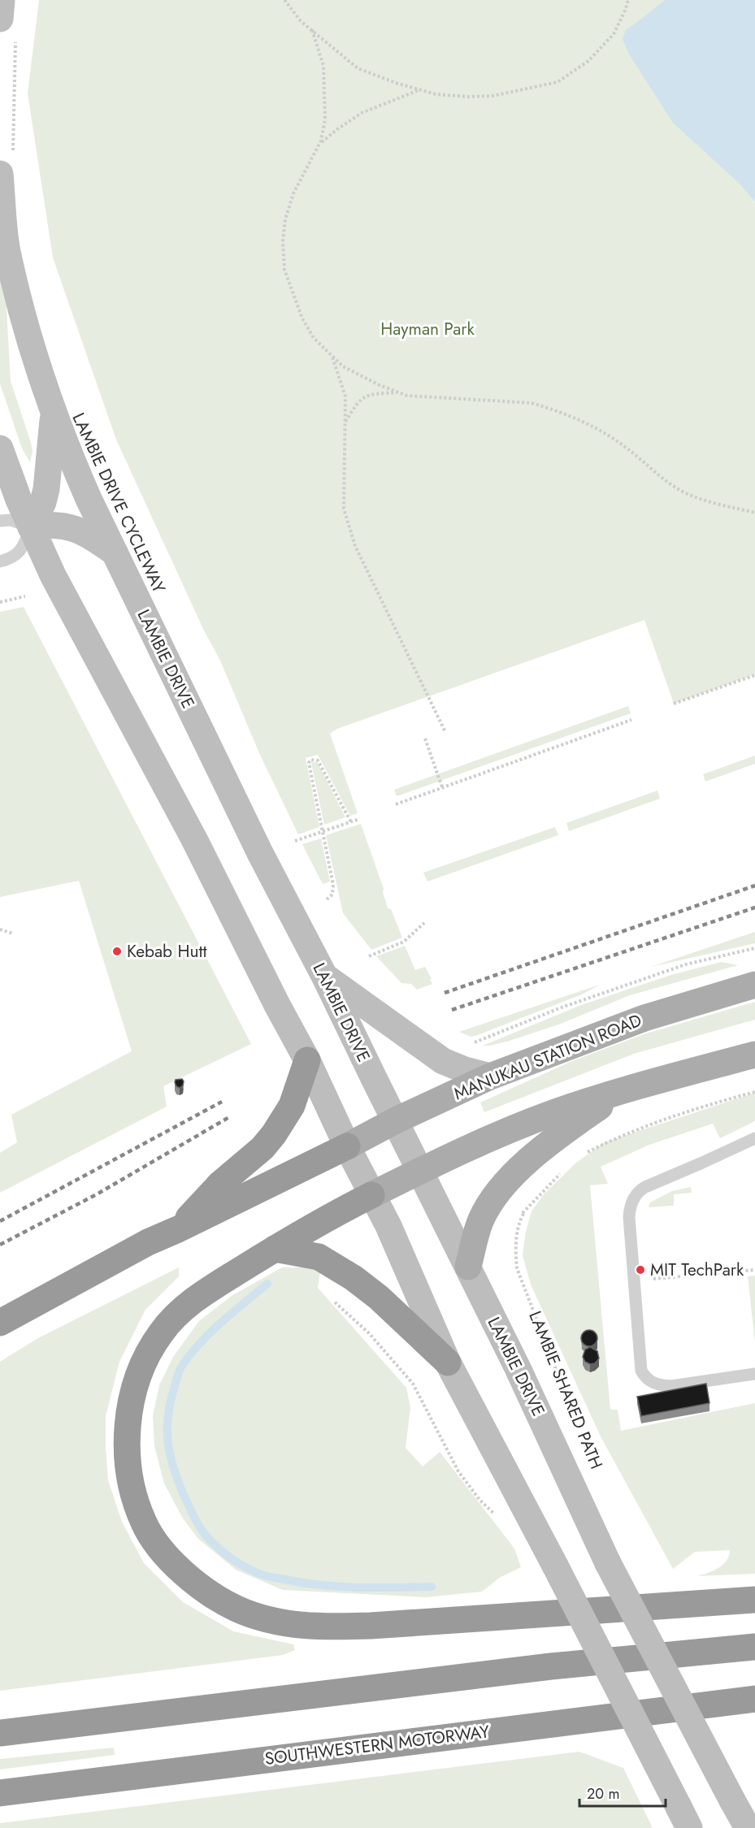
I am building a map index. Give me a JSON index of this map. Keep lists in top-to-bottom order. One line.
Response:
{"streets":{"highway":["SOUTHWESTERN MOTORWAY"],"main road":["LAMBIE DRIVE","MANUKAU STATION ROAD"],"path":["LAMBIE SHARED PATH"]},"crossings":[["LAMBIE DRIVE","MANUKAU STATION ROAD"]],"parks":["Hayman Park"],"places":["Kebab Hutt","MIT TechPark"],"scale_bar":"20 m"}
